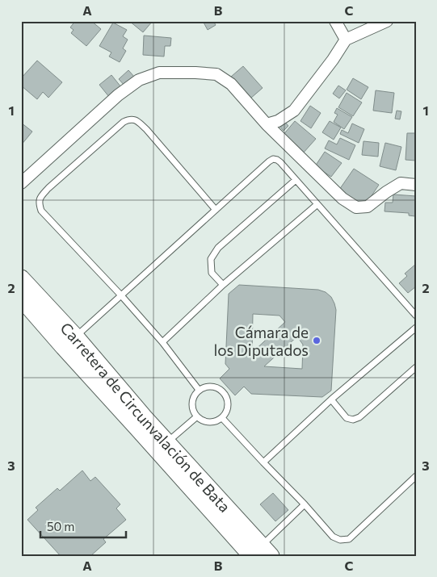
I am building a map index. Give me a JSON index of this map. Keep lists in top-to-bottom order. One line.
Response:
{"streets":{"main road":["Carretera de Circunvalación de Bata"]},"places":["Cámara de los Diputados"],"scale_bar":"50 m","grid":{"columns":["A","B","C"],"rows":["1","2","3"]}}
